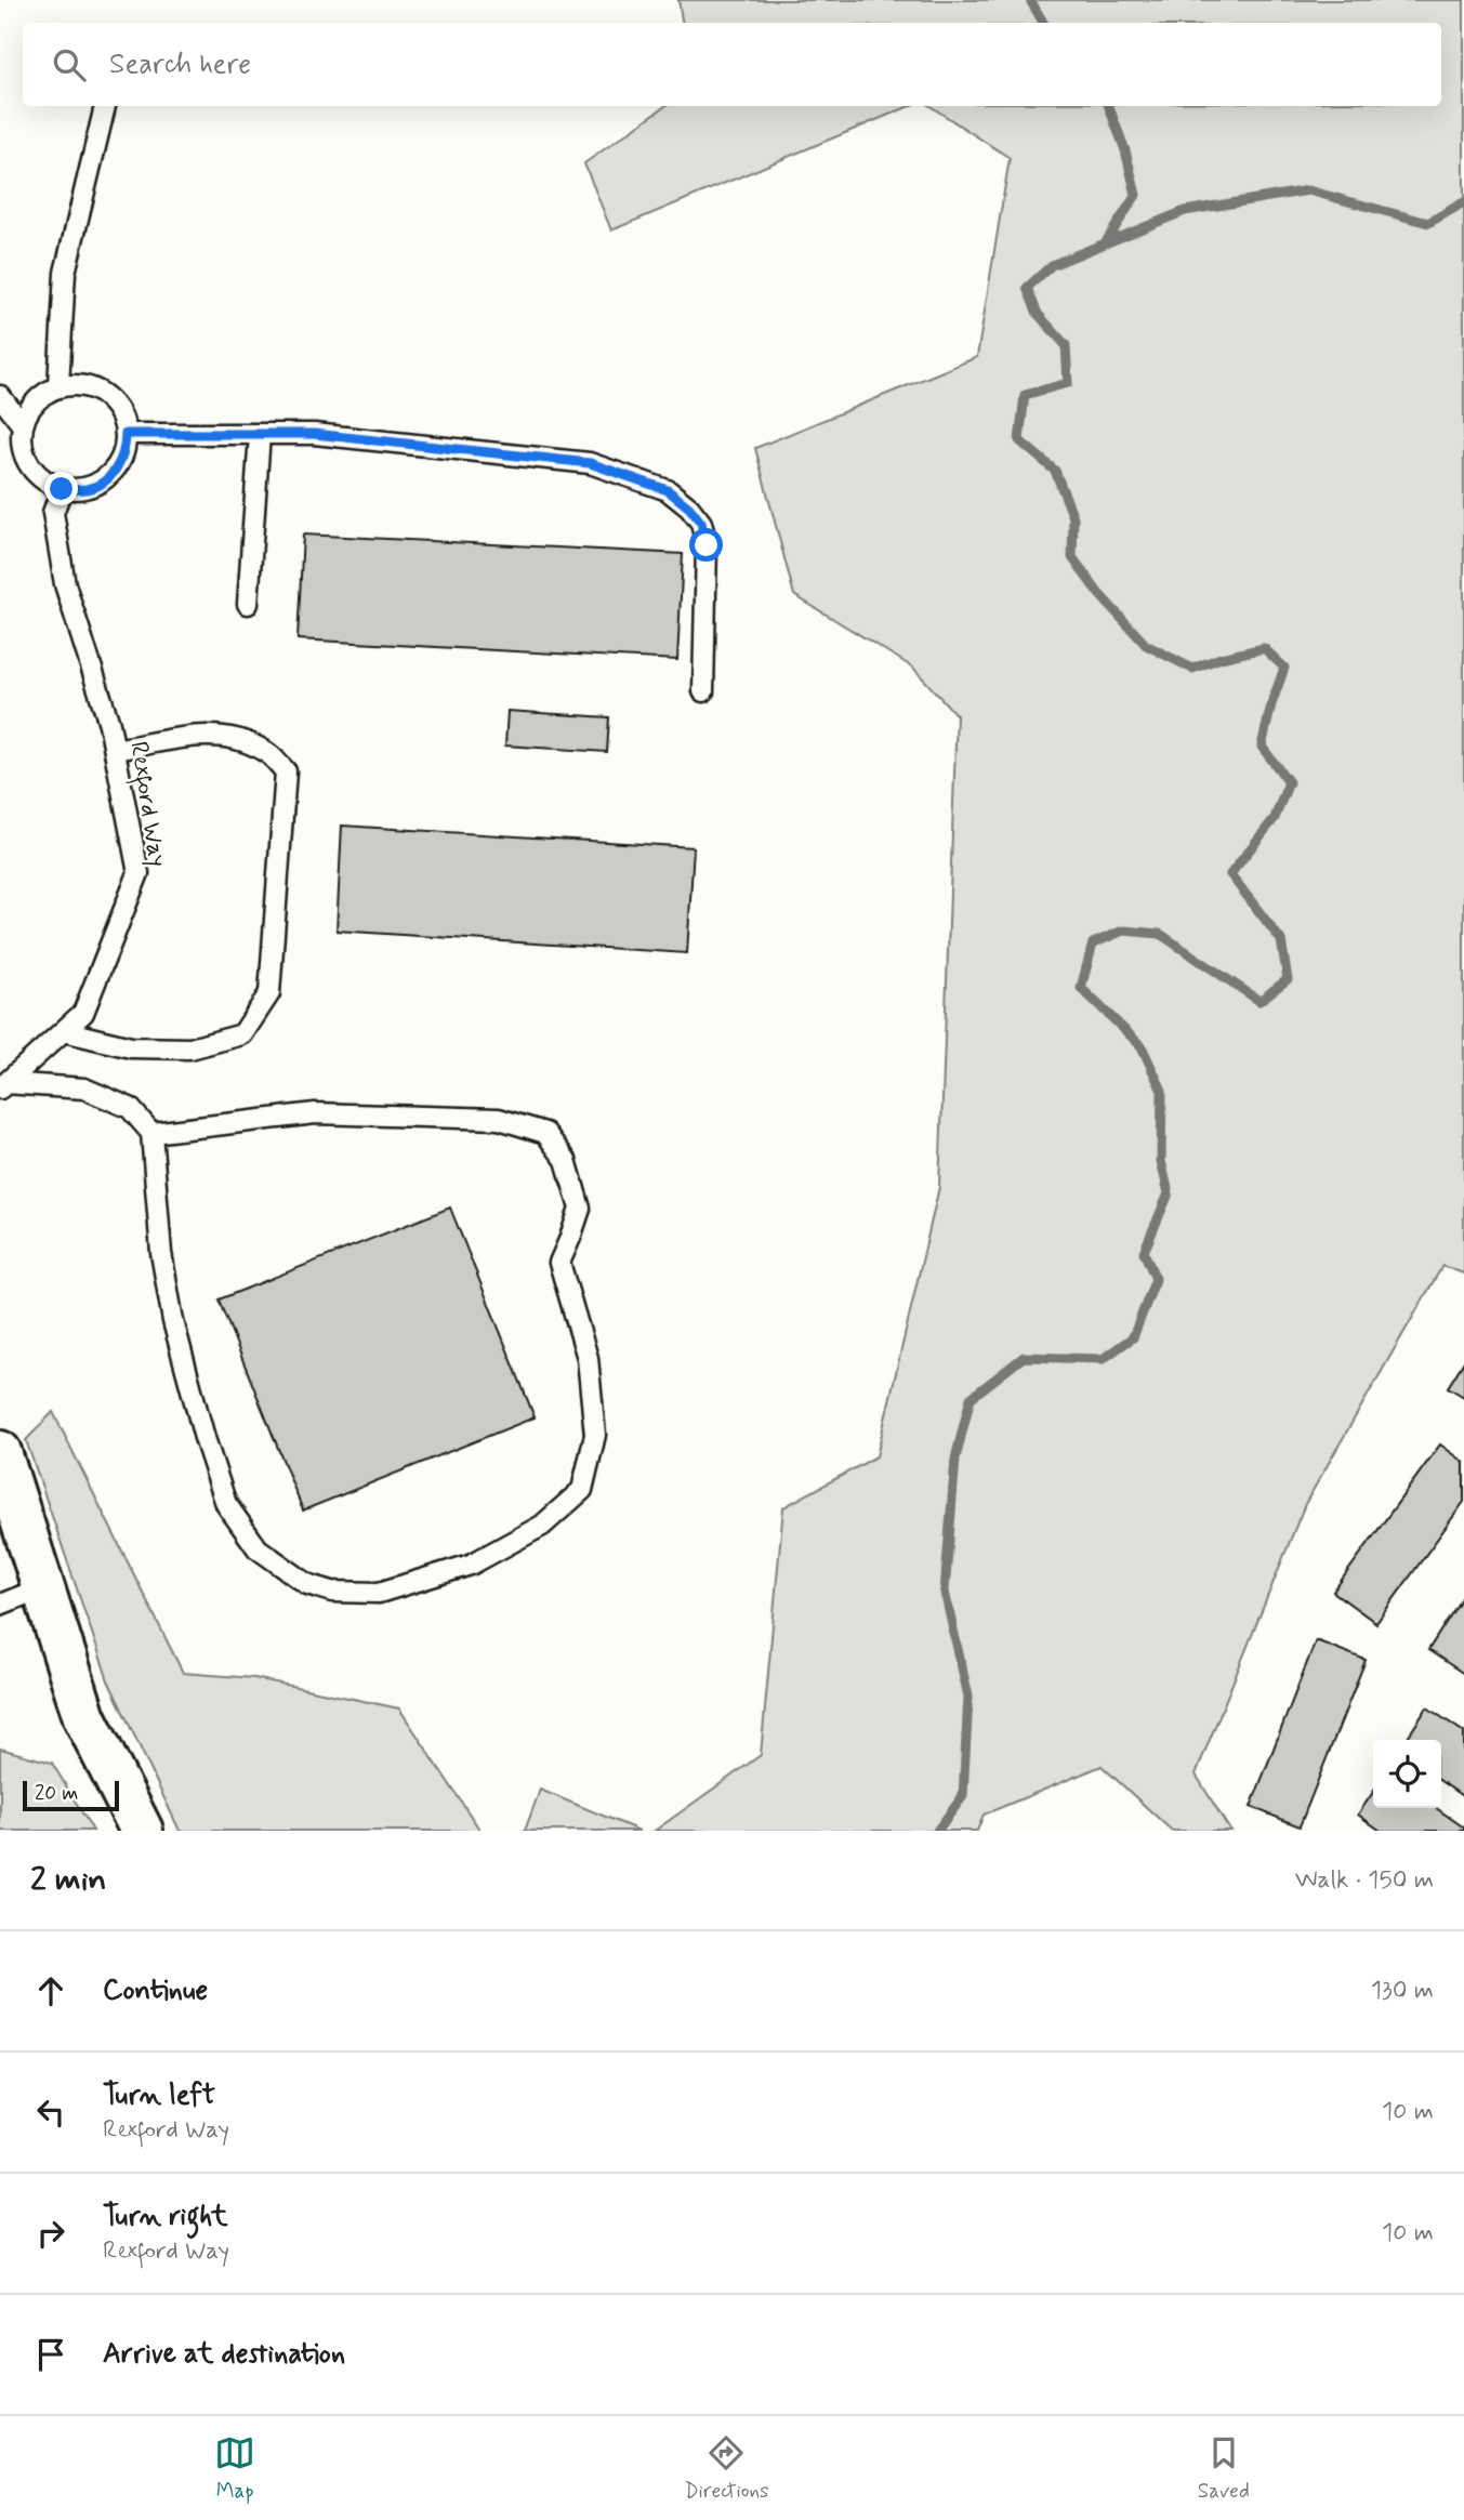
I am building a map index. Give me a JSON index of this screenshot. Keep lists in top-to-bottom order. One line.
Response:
{"streets":{"lane":["Rexford Way"]},"scale_bar":"20 m","page":{"search":"Search here","scale":"20 m","heading":["2 min","Walk · 150 m"],"list":[["Continue","130 m"],["Turn left","Rexford Way","10 m"],["Turn right","Rexford Way","10 m"],"Arrive at destination"],"nav":["Map","Directions","Saved"]}}
